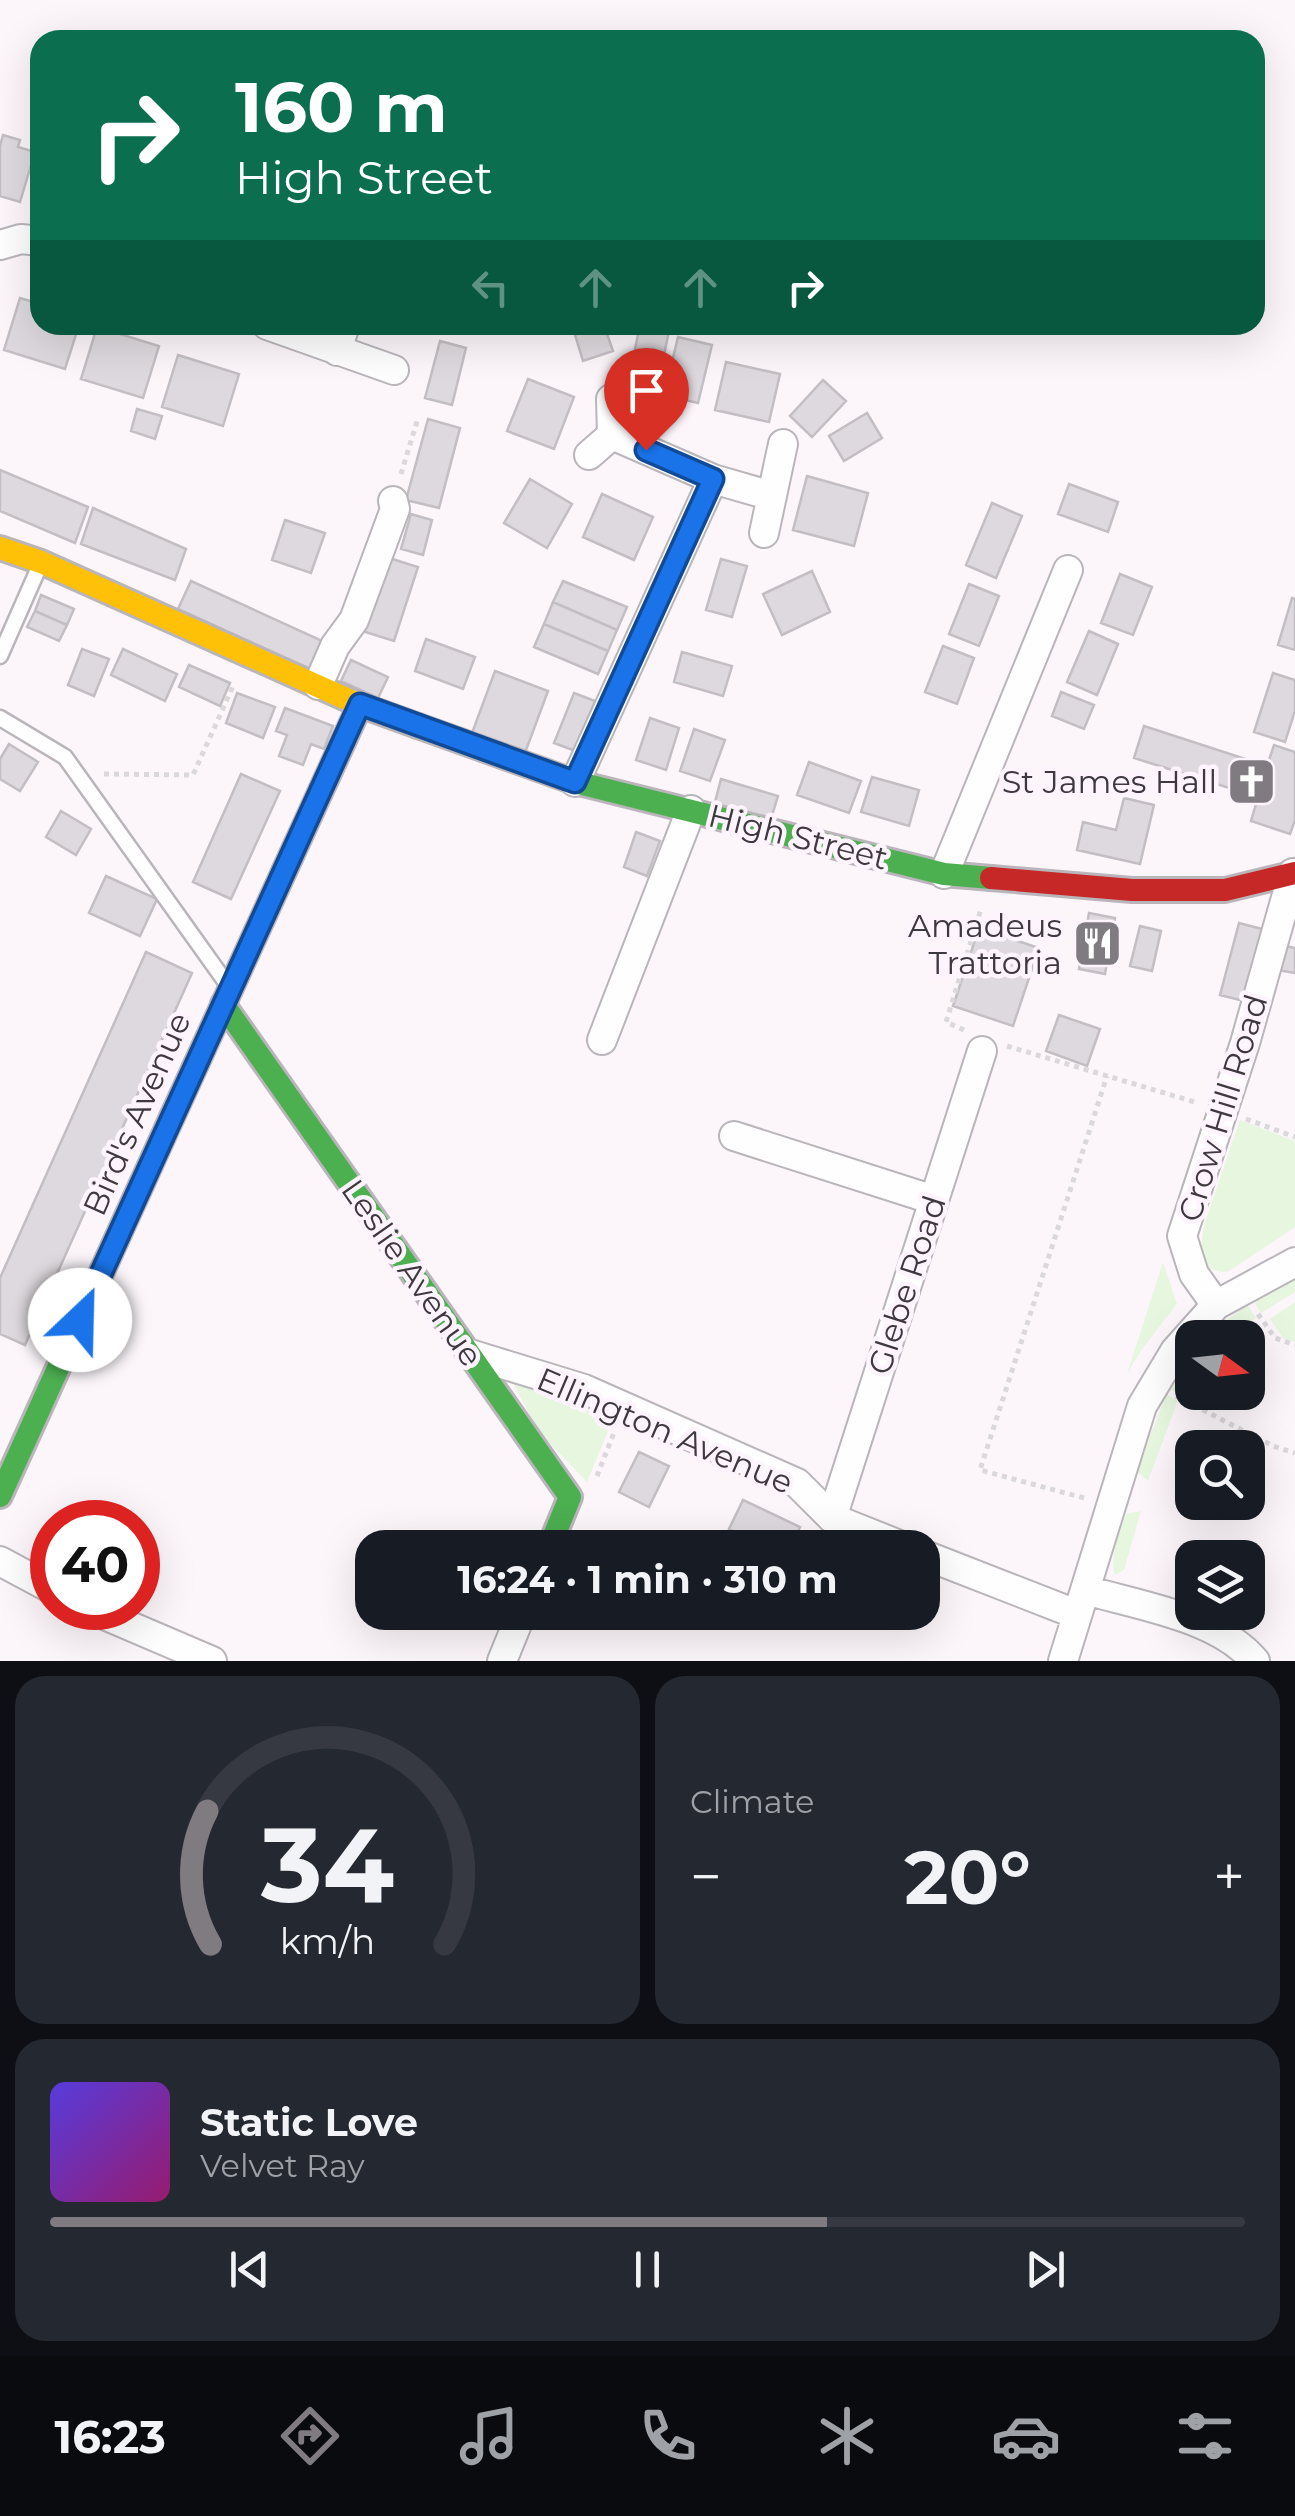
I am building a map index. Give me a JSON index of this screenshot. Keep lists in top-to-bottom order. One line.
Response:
{"streets":{"street":["High Street","Crow Hill Road","Bird's Avenue","Leslie Avenue","Glebe Road","Ellington Avenue"]},"crossings":[["High Street","Crow Hill Road"],["High Street","Bird's Avenue"],["Bird's Avenue","Leslie Avenue"],["Leslie Avenue","Ellington Avenue"],["Glebe Road","Ellington Avenue"]],"places":{"church":["St James Hall"],"restaurant":["Amadeus Trattoria"]},"north":"right","page":{"turn":["160 m","High Street"],"limit":"40","trip":"16:24 · 1 min · 310 m","tile":"Climate","heat":["−","20°","+"],"song":["Static Love","Velvet Ray"],"tabs":"16:23","gauge":["34","km/h"]}}
